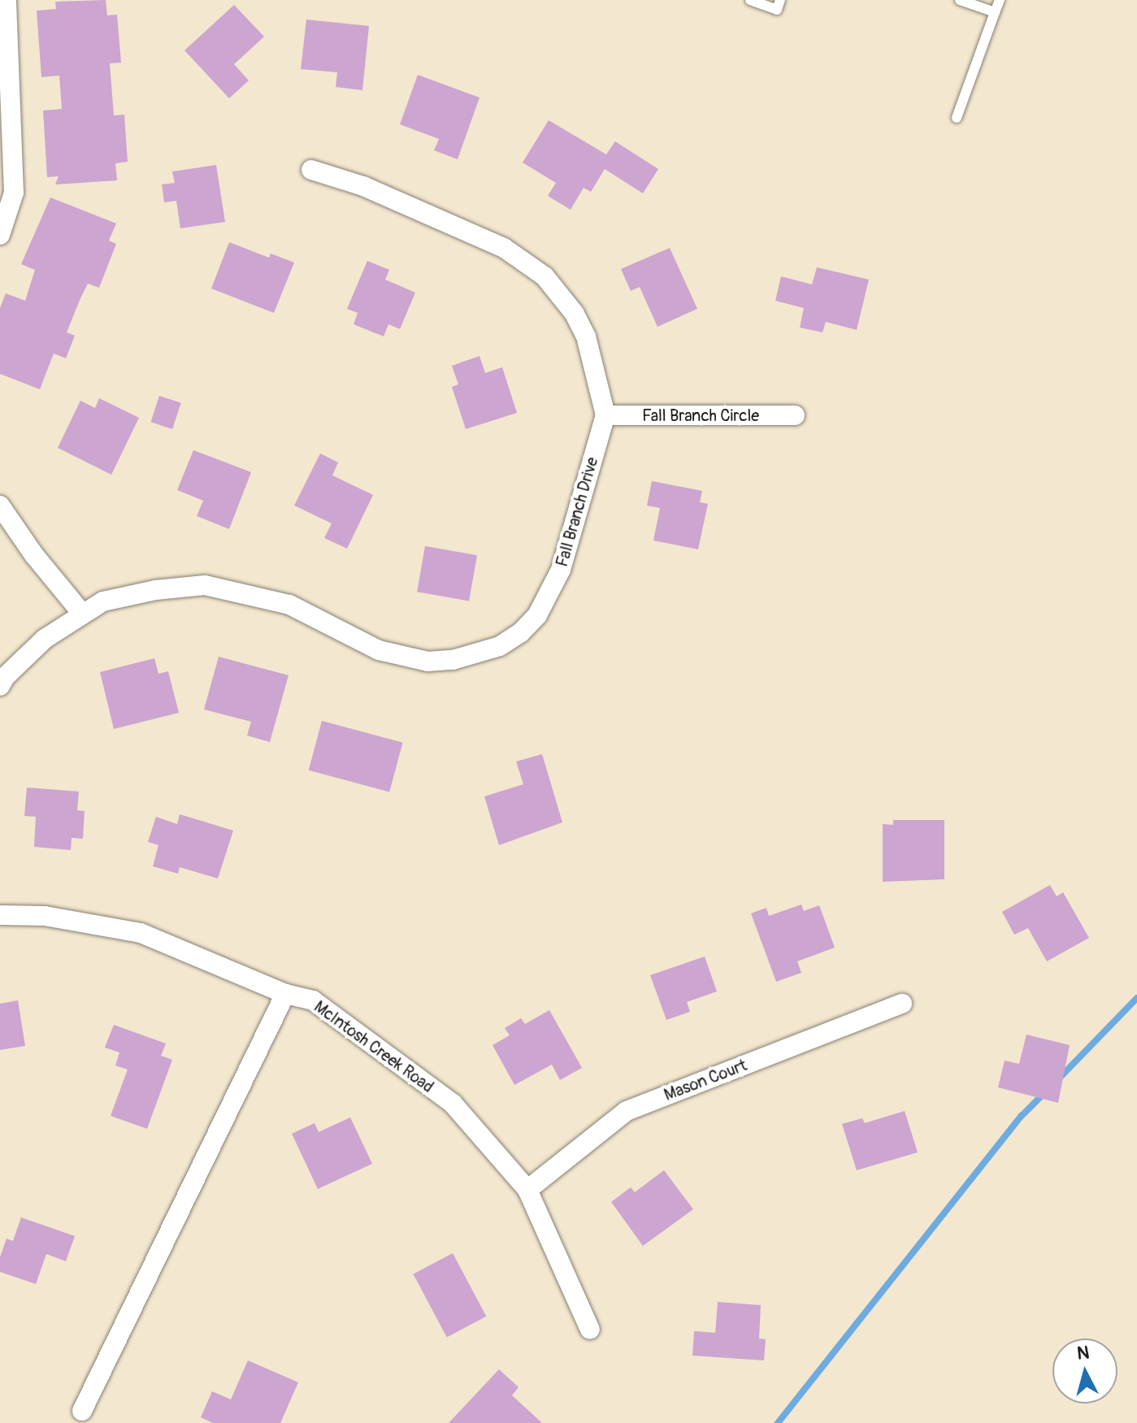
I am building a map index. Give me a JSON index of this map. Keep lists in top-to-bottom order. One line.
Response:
{"streets":{"street":["Fall Branch Circle","Fall Branch Drive","McIntosh Creek Road","Mason Court"]},"crossings":[["Fall Branch Circle","Fall Branch Drive"],["McIntosh Creek Road","Mason Court"]],"north":"top"}
